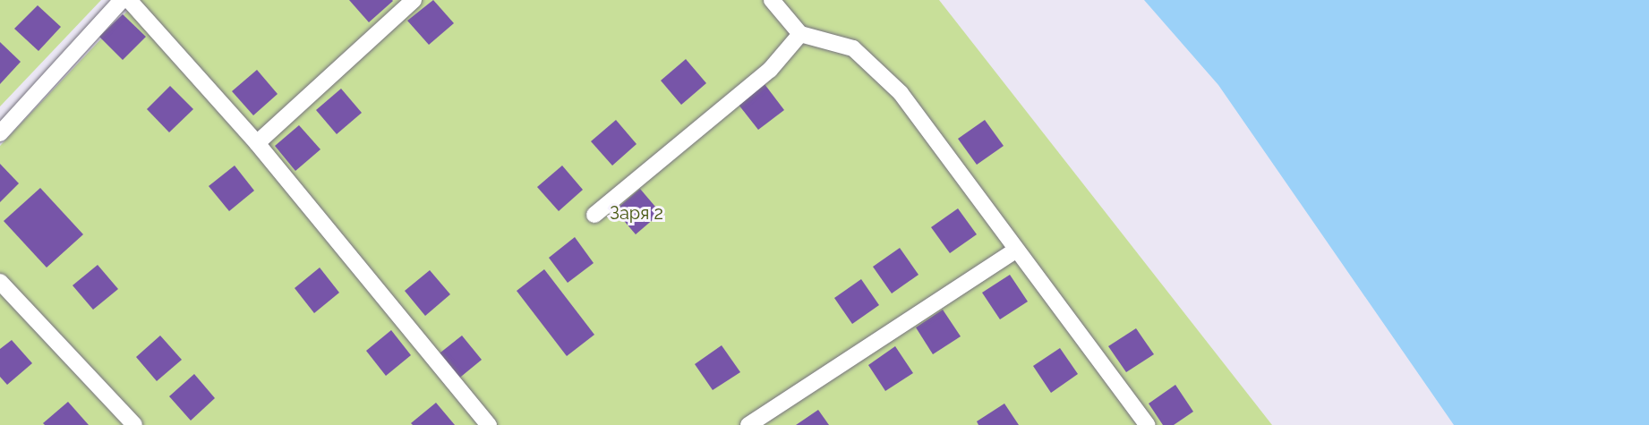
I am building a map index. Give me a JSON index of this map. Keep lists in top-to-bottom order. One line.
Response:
{"parks":["Заря 2"]}
